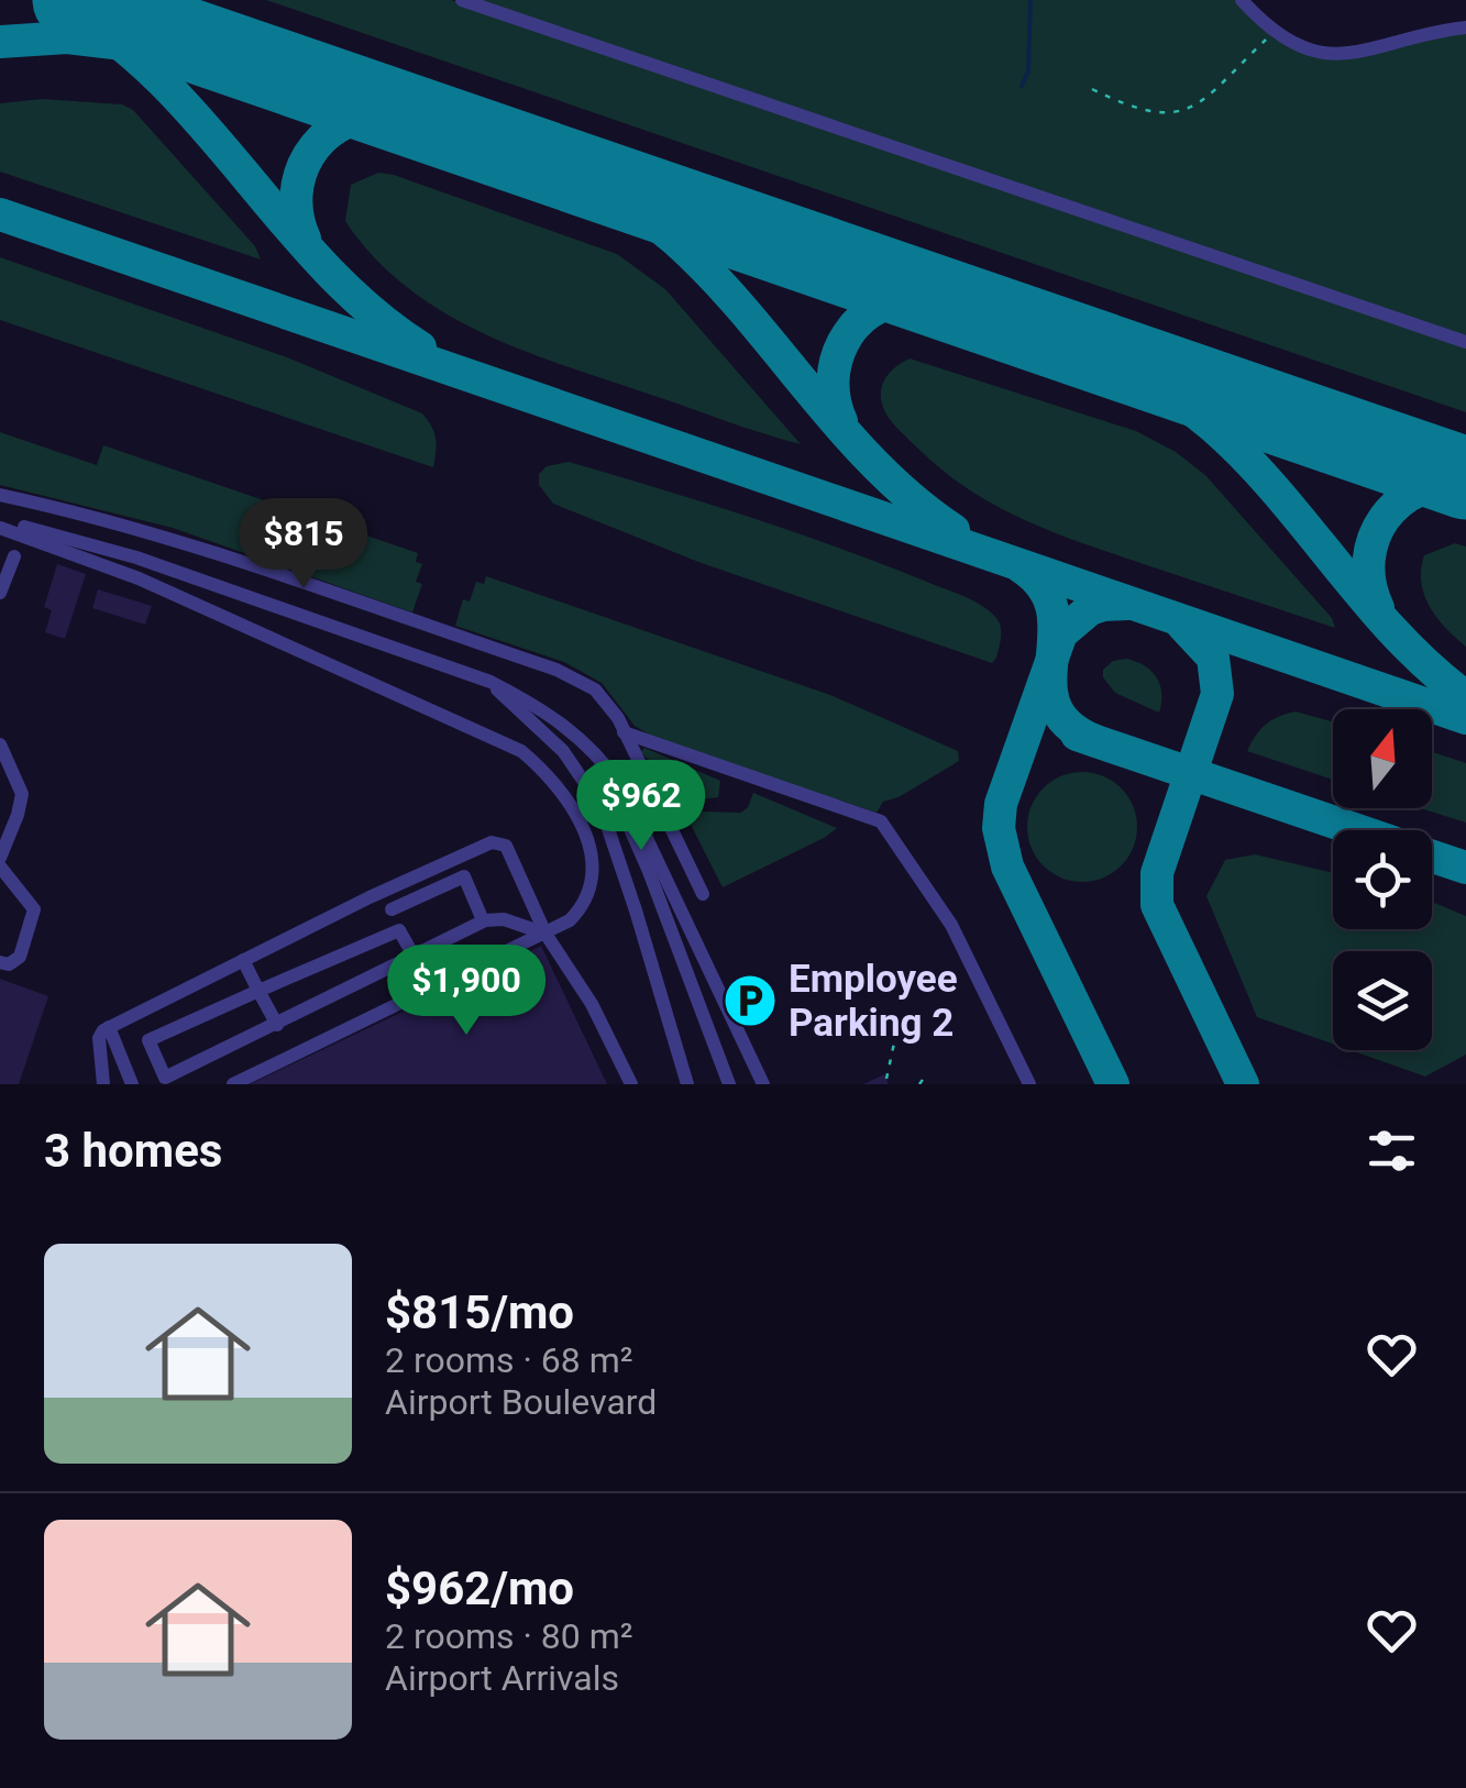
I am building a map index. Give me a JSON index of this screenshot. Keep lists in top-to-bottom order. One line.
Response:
{"places":{"parking":["Employee Parking 2"]},"north":"top","page":{"price":["$815","$962","$1,900"],"heading":"3 homes","list":[{"name":"$815/mo","note":"2 rooms · 68 m² · Airport Boulevard"},{"name":"$962/mo","note":"2 rooms · 80 m² · Airport Arrivals"}]}}
